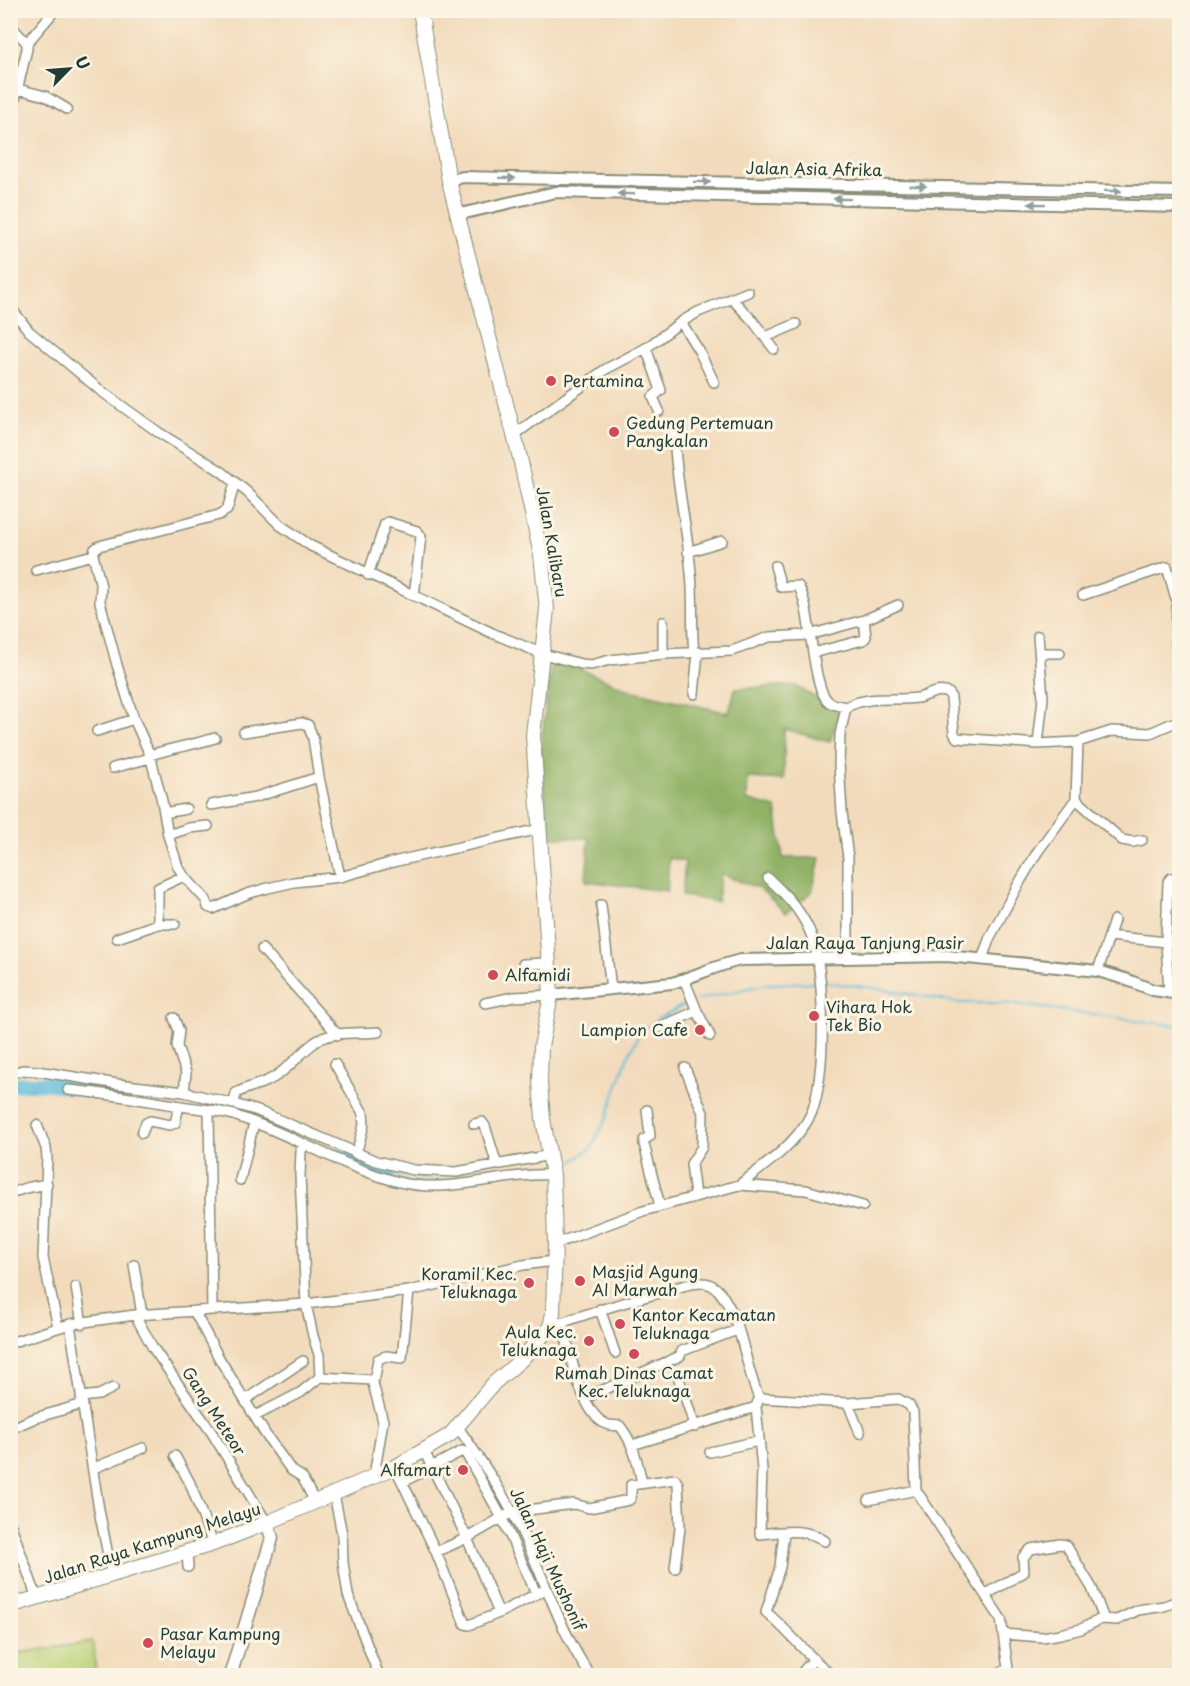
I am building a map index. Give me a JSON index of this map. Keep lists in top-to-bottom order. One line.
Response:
{"streets":{"main road":["Jalan Kalibaru","Jalan Raya Kampung Melayu"],"street":["Jalan Asia Afrika","Jalan Raya Tanjung Pasir","Gang Meteor","Jalan Haji Mushonif"]},"crossings":[["Jalan Asia Afrika","Jalan Kalibaru"],["Jalan Kalibaru","Jalan Raya Tanjung Pasir"],["Gang Meteor","Jalan Raya Kampung Melayu"],["Jalan Raya Kampung Melayu","Jalan Haji Mushonif"]],"places":["Pertamina","Gedung Pertemuan Pangkalan","Alfamidi","Vihara Hok Tek Bio","Lampion Cafe","Masjid Agung Al Marwah","Koramil Kec. Teluknaga","Kantor Kecamatan Teluknaga","Aula Kec. Teluknaga","Rumah Dinas Camat Kec. Teluknaga","Alfamart","Pasar Kampung Melayu"],"north":"top right"}
